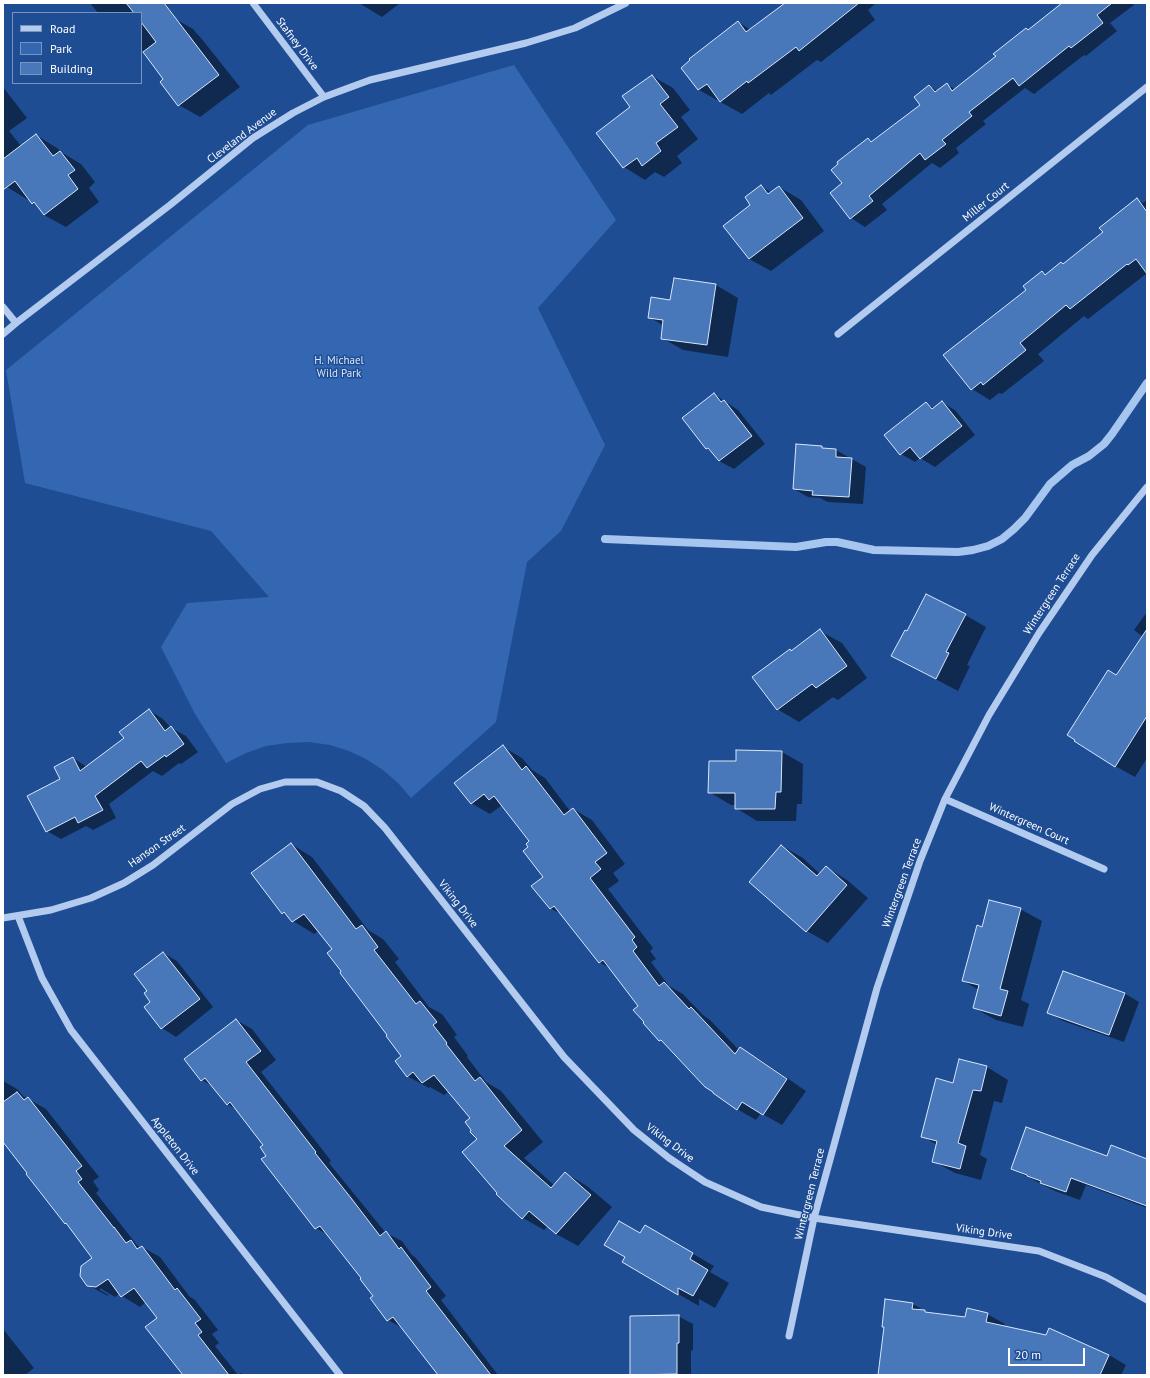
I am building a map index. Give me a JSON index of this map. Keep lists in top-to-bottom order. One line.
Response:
{"streets":{"street":["Stafney Drive","Cleveland Avenue","Miller Court","Wintergreen Terrace","Wintergreen Court","Hanson Street","Viking Drive","Appleton Drive"]},"crossings":[["Stafney Drive","Cleveland Avenue"],["Wintergreen Terrace","Wintergreen Court"],["Wintergreen Terrace","Viking Drive"],["Hanson Street","Viking Drive"],["Hanson Street","Appleton Drive"]],"parks":["H. Michael Wild Park"],"legend":["Road","Park","Building"],"scale_bar":"20 m"}
